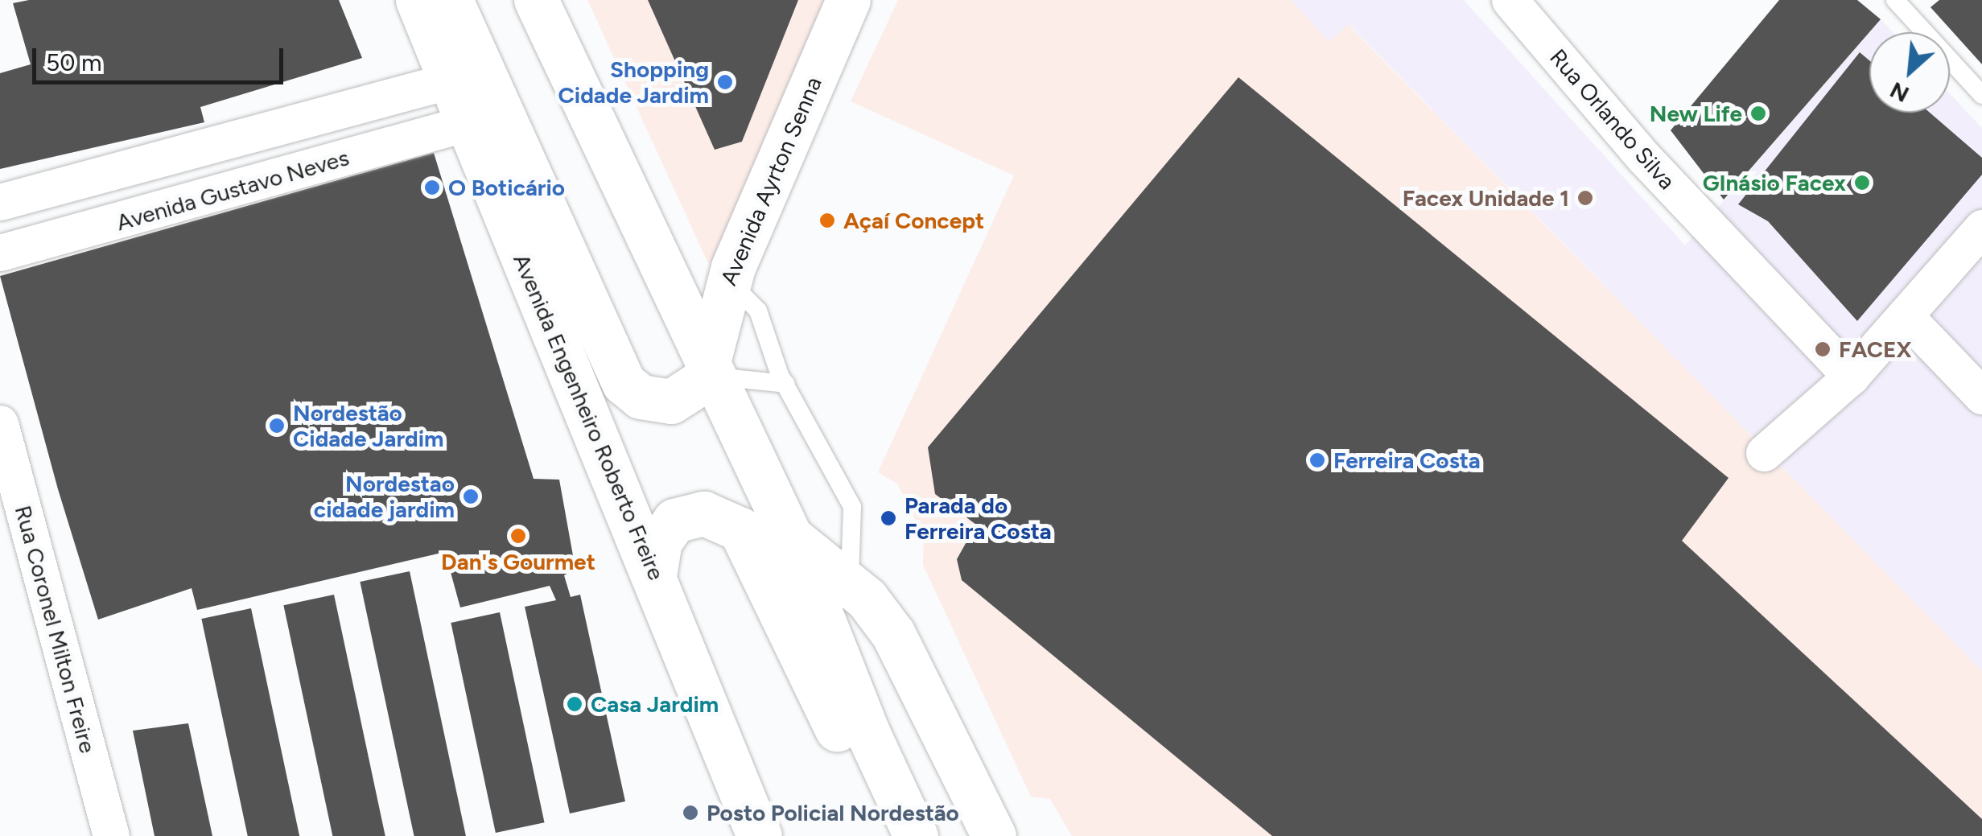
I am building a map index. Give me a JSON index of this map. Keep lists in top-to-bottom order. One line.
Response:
{"streets":{"main road":["Avenida Ayrton Senna","Avenida Engenheiro Roberto Freire"],"street":["Rua Orlando Silva","Avenida Gustavo Neves","Rua Coronel Milton Freire"]},"crossings":[["Avenida Gustavo Neves","Avenida Engenheiro Roberto Freire"]],"places":["Shopping Cidade Jardim","New Life","GInásio Facex","O Boticário","Facex Unidade 1","Açaí Concept","FACEX","Nordestão Cidade Jardim","Ferreira Costa","Nordestao cidade jardim","Parada do Ferreira Costa","Dan's Gourmet","Casa Jardim","Posto Policial Nordestão"],"scale_bar":"50 m","north":"bottom left"}
